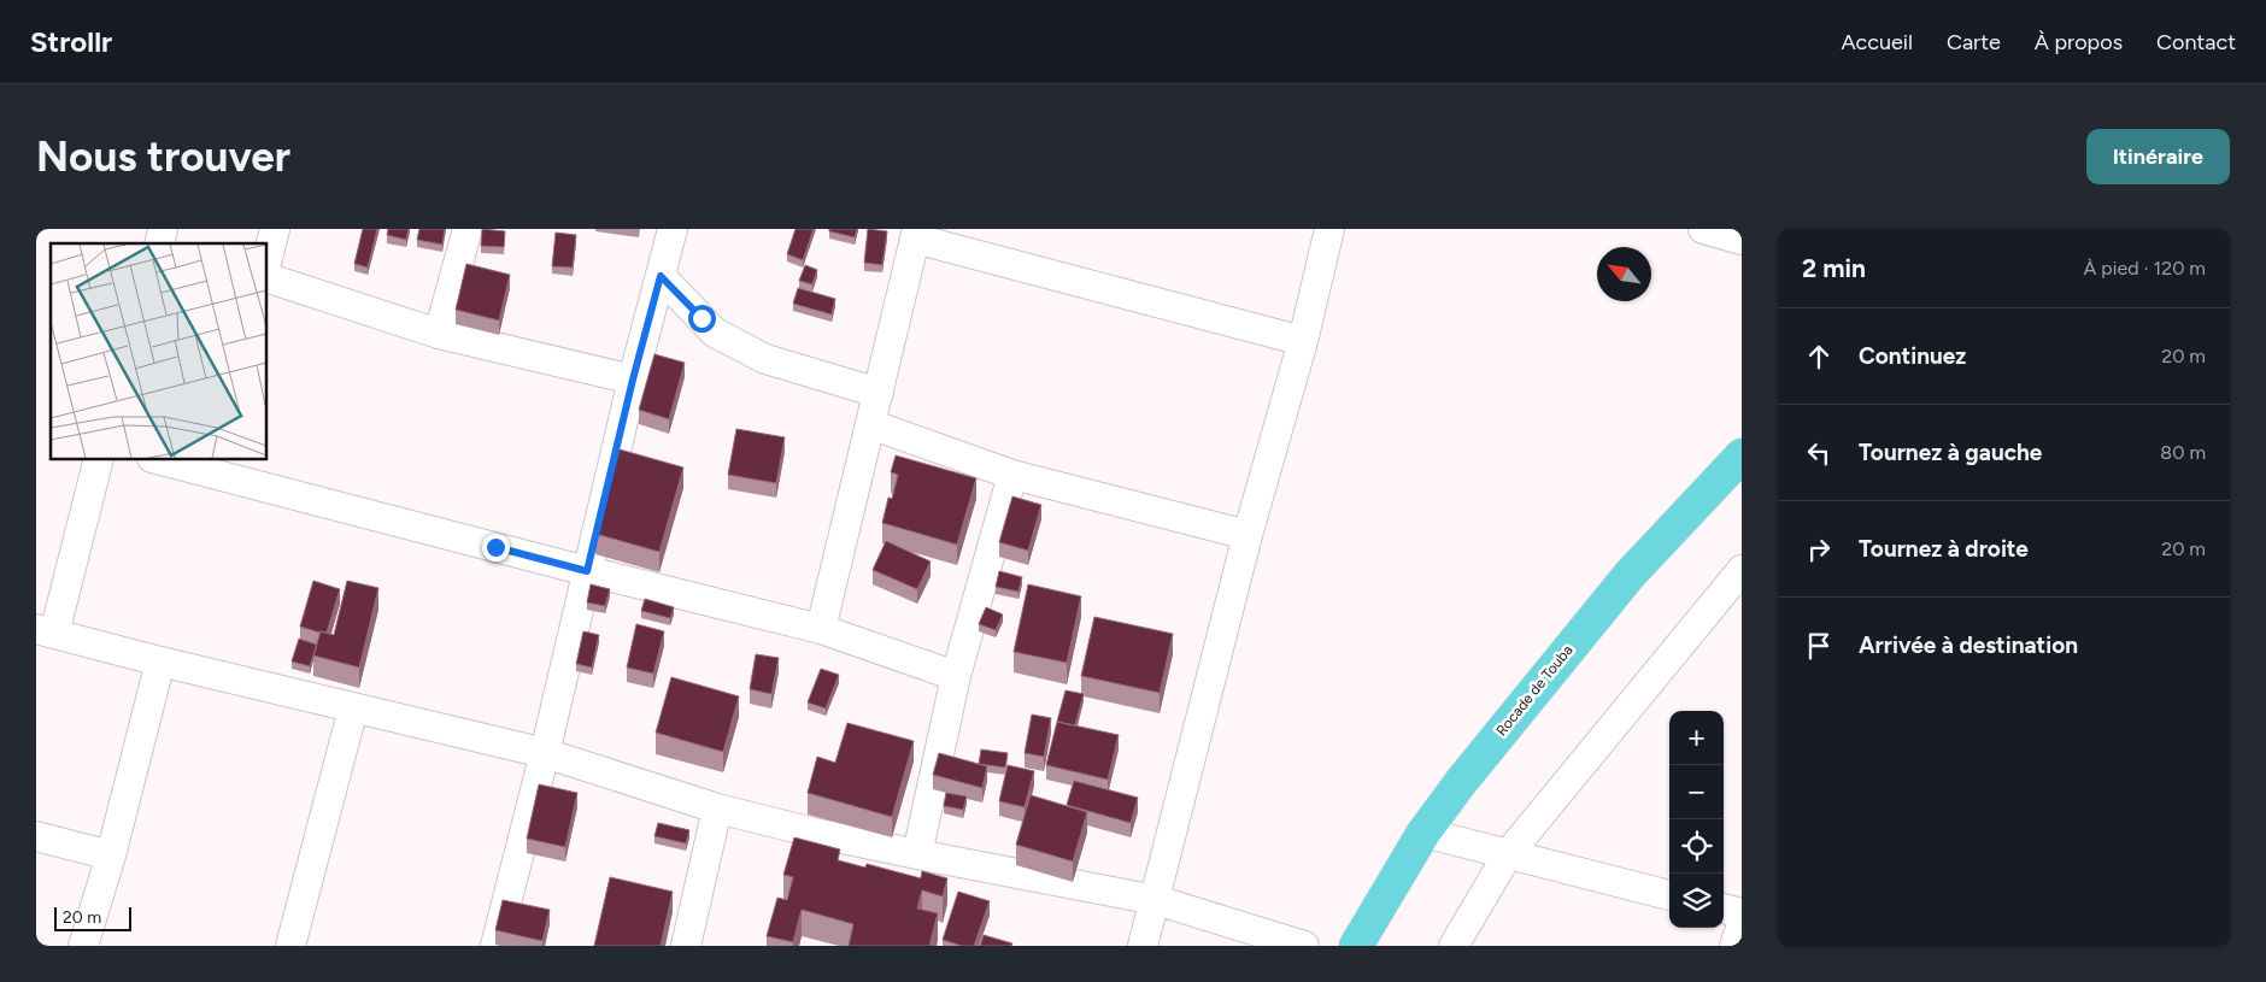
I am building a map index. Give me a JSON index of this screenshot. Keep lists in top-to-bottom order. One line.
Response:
{"streets":{"main road":["Rocade de Touba"]},"scale_bar":"20 m","north":"top left","page":{"header":"Strollr","nav":["Accueil","Carte","À propos","Contact"],"buttons":"Itinéraire","title":"Nous trouver","heading":["2 min","À pied · 120 m"],"list":[["Continuez","20 m"],["Tournez à gauche","80 m"],["Tournez à droite","20 m"],"Arrivée à destination"],"map_buttons":["+","−"],"scale":"20 m"}}
